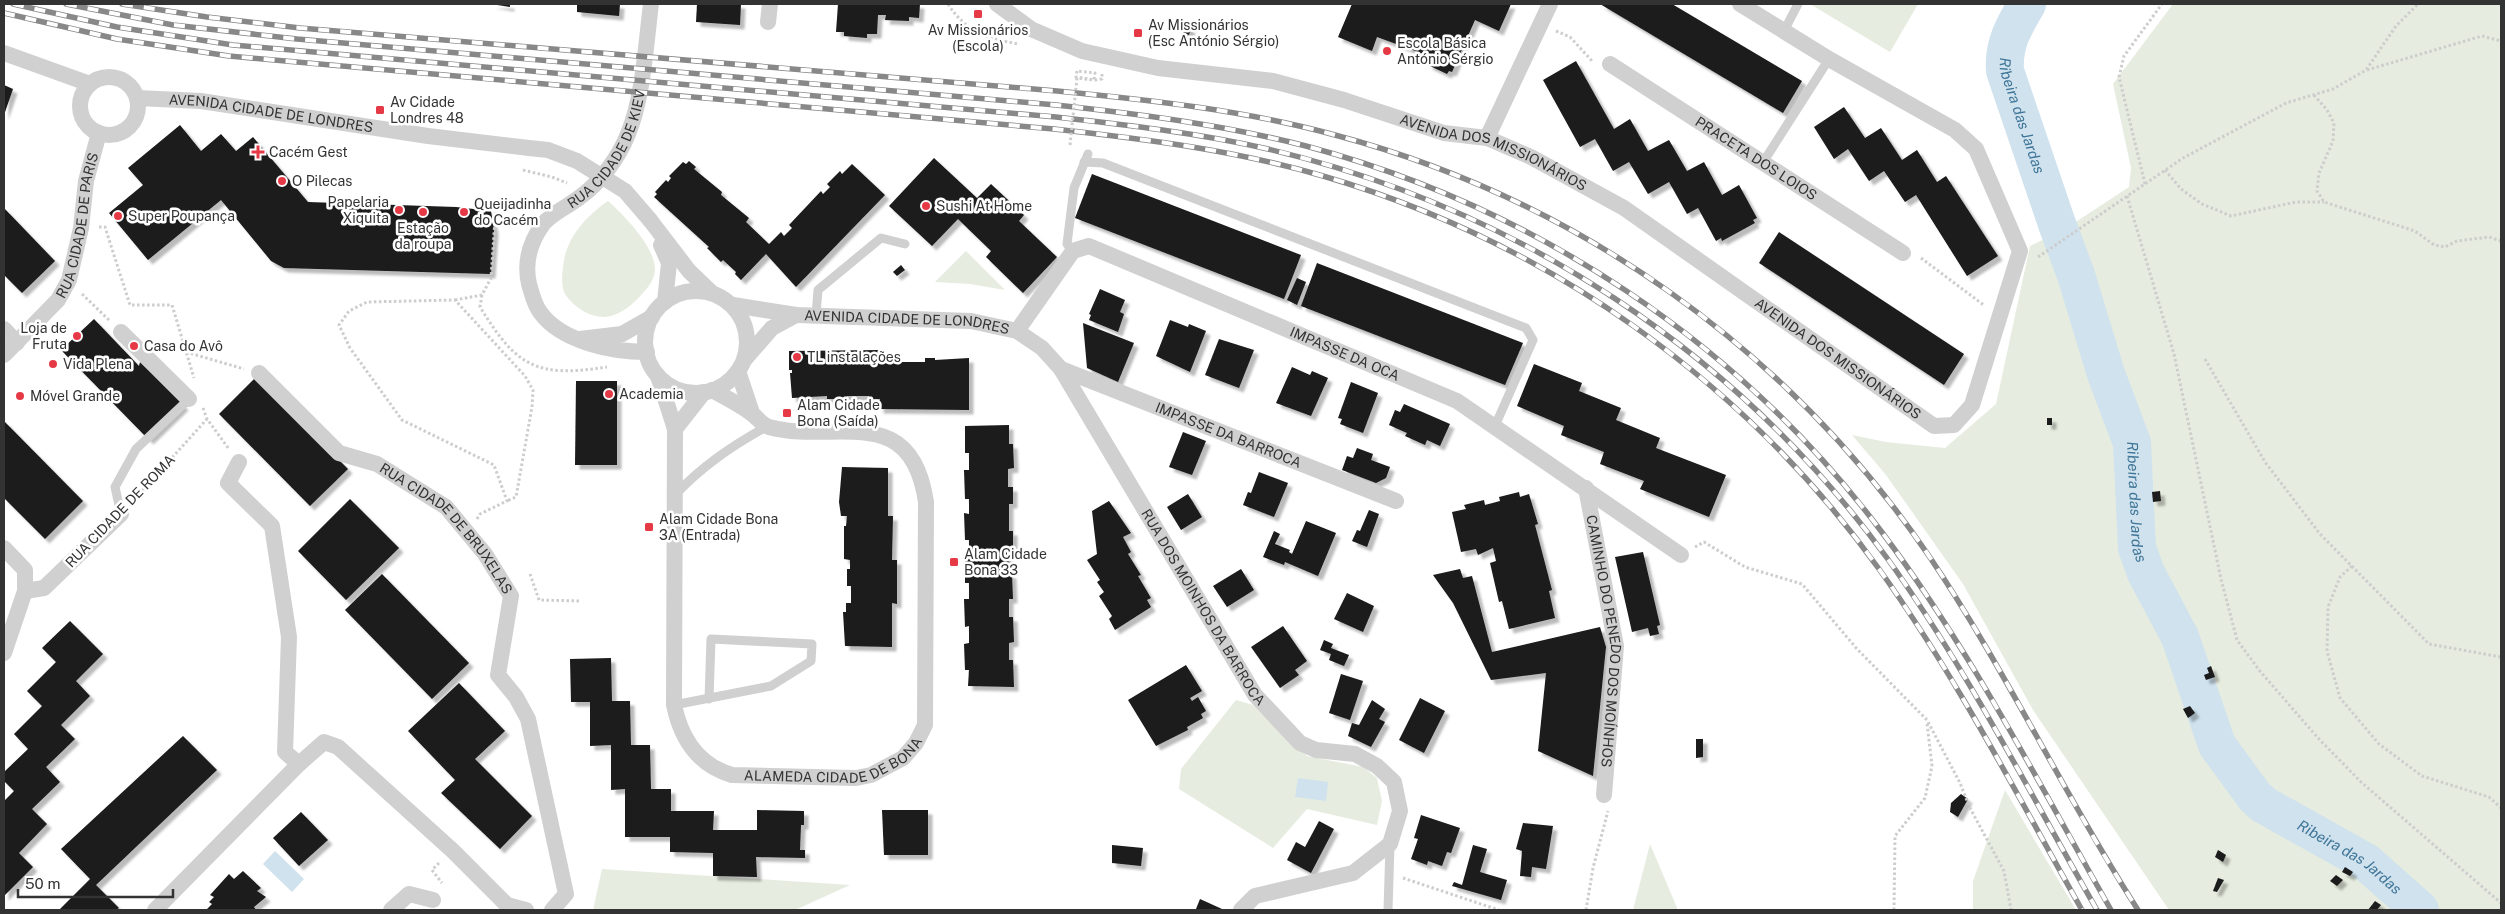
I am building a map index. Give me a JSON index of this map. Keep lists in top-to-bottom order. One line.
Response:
{"streets":{"street":["AVENIDA CIDADE DE LONDRES","RUA CIDADE DE KIEV","AVENIDA DOS MISSIONÁRIOS","PRACETA DOS LOIOS","RUA CIDADE DE PARIS","IMPASSE DA OCA","IMPASSE DA BARROCA","RUA CIDADE DE ROMA","RUA CIDADE DE BRUXELAS","RUA DOS MOINHOS DA BARROCA","CAMINHO DO PENEDO DOS MOÍNHOS","ALAMEDA CIDADE DE BONA"]},"crossings":[["AVENIDA CIDADE DE LONDRES","RUA CIDADE DE KIEV"],["AVENIDA CIDADE DE LONDRES","RUA CIDADE DE PARIS"],["AVENIDA CIDADE DE LONDRES","RUA DOS MOINHOS DA BARROCA"],["AVENIDA CIDADE DE LONDRES","ALAMEDA CIDADE DE BONA"],["RUA CIDADE DE KIEV","ALAMEDA CIDADE DE BONA"],["IMPASSE DA OCA","CAMINHO DO PENEDO DOS MOÍNHOS"],["IMPASSE DA BARROCA","RUA DOS MOINHOS DA BARROCA"]],"water":["Ribeira das Jardas"],"places":{"transit":["Av Missionários (Escola)","Av Missionários (Esc António Sérgio)","Av Cidade Londres 48","Alam Cidade Bona (Saída)","Alam Cidade Bona 3A (Entrada)","Alam Cidade Bona 33"],"other":["Escola Básica António Sérgio","O Pilecas","Sushi At Home","Papelaria Xiquita","Estação da roupa","Queijadinha do Cacém","Super Poupança","Loja de Fruta","Casa do Avô","TL instalações","Vida Plena","Academia","Móvel Grande"],"health":["Cacém Gest"]},"scale_bar":"50 m"}
